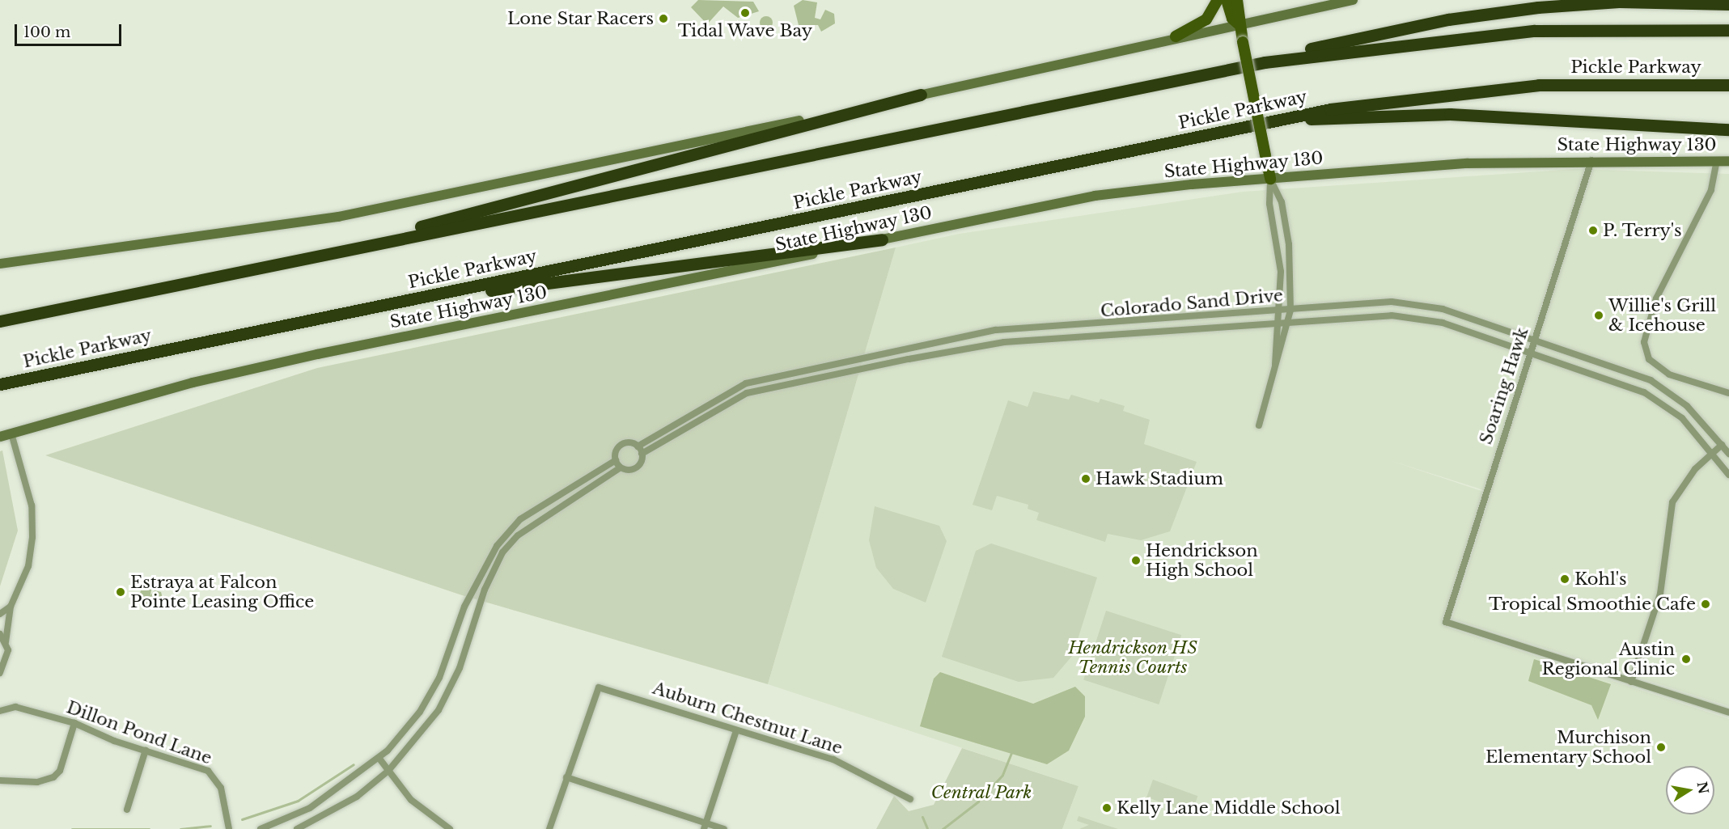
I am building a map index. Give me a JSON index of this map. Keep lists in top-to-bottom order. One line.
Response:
{"streets":{"highway":["Pickle Parkway"],"main road":["State Highway 130"],"street":["Colorado Sand Drive","Soaring Hawk","Auburn Chestnut Lane","Dillon Pond Lane"]},"crossings":[["State Highway 130","Soaring Hawk"],["Colorado Sand Drive","Soaring Hawk"]],"parks":["Hendrickson HS Tennis Courts","Central Park"],"places":["Tidal Wave Bay","Lone Star Racers","P. Terry's","Willie's Grill & Icehouse","Hawk Stadium","Hendrickson High School","Kohl's","Estraya at Falcon Pointe Leasing Office","Tropical Smoothie Cafe","Austin Regional Clinic","Murchison Elementary School","Kelly Lane Middle School"],"scale_bar":"100 m","north":"right"}
